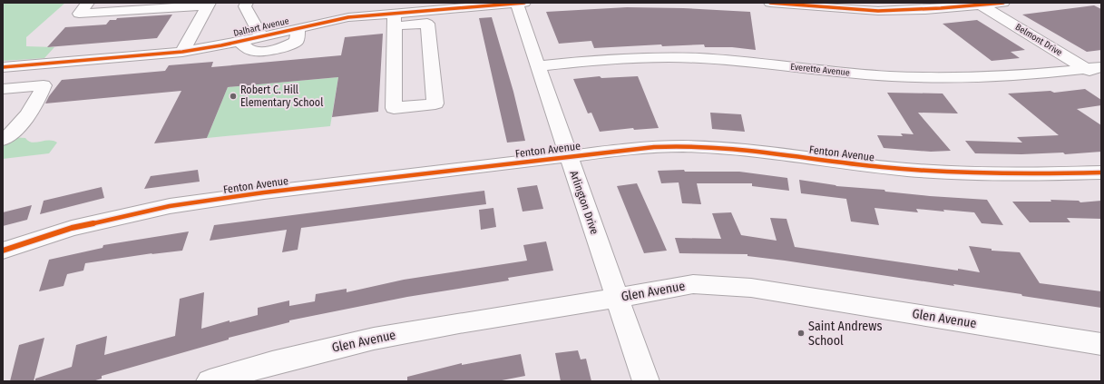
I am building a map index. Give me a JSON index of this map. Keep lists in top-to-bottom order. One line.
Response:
{"streets":{"street":["Dalhart Avenue","Belmont Drive","Everette Avenue","Fenton Avenue","Arlington Drive","Glen Avenue"]},"crossings":[["Dalhart Avenue","Arlington Drive"],["Belmont Drive","Everette Avenue"],["Everette Avenue","Arlington Drive"],["Fenton Avenue","Arlington Drive"],["Arlington Drive","Glen Avenue"]],"places":["Robert C. Hill Elementary School","Saint Andrews School"]}
